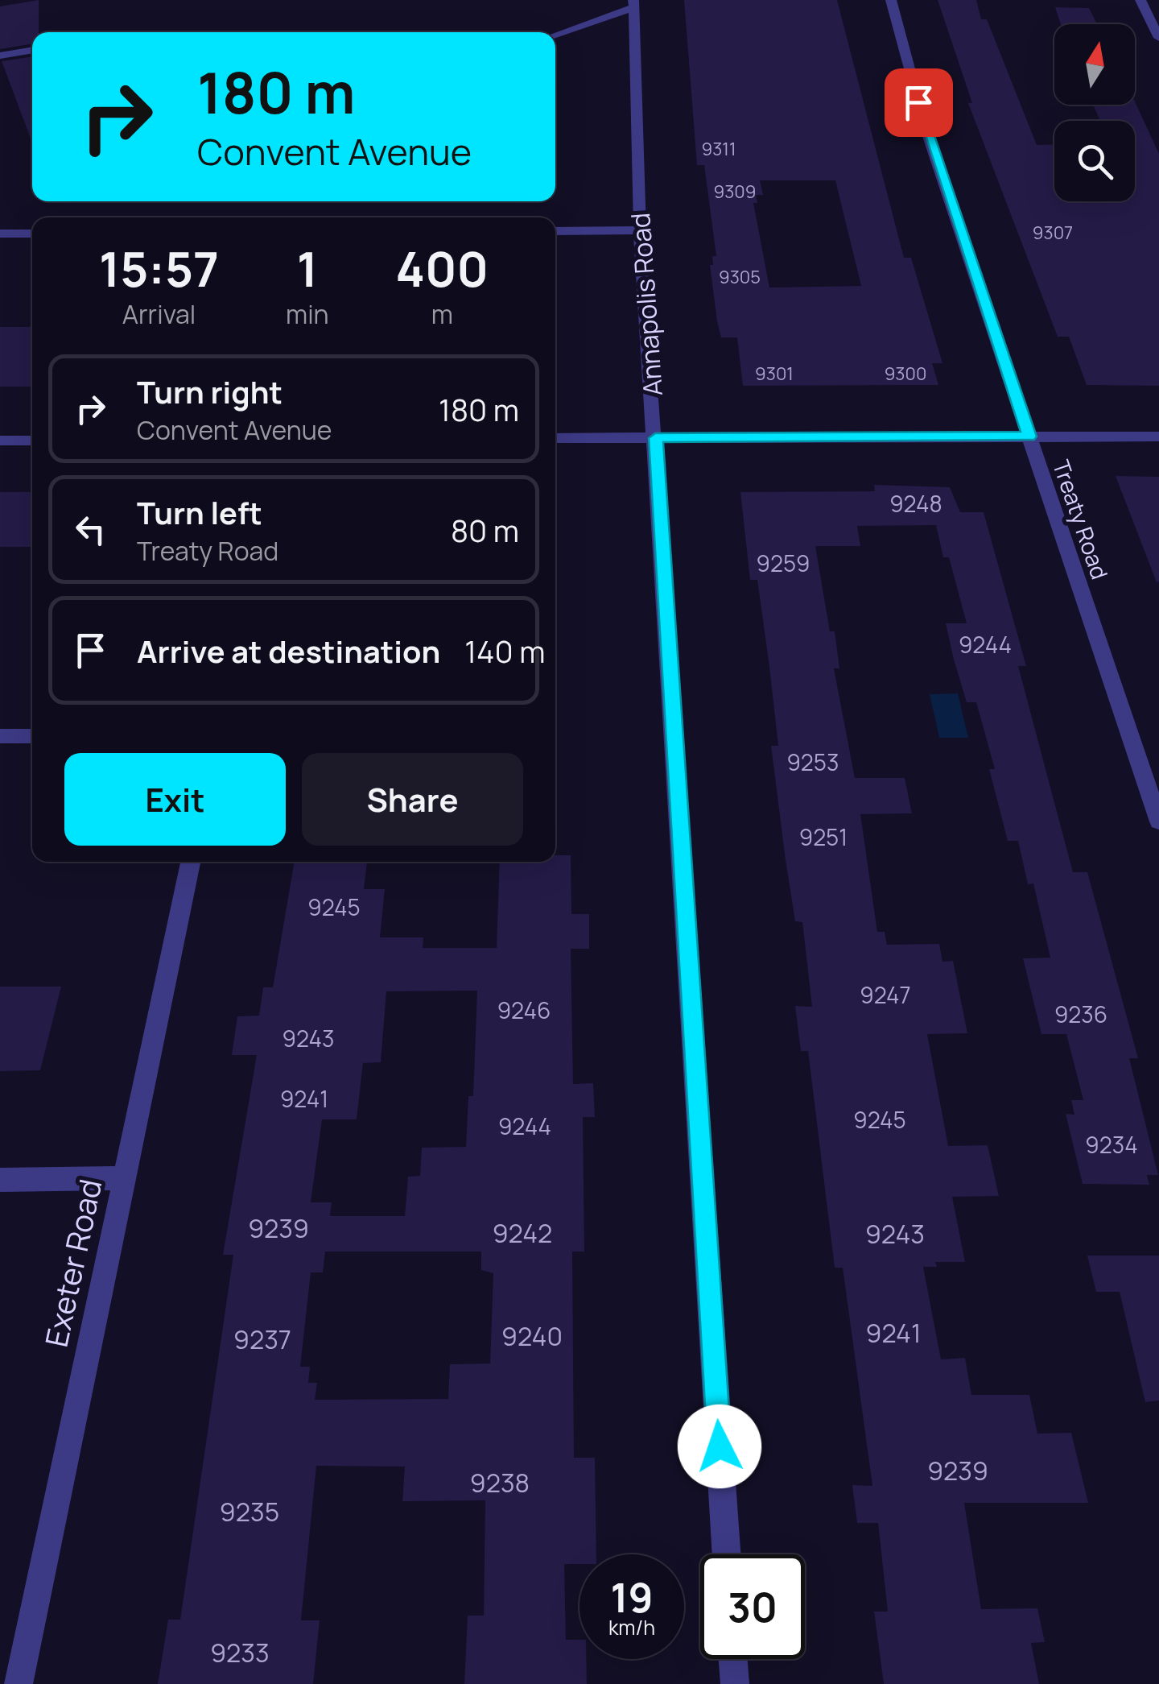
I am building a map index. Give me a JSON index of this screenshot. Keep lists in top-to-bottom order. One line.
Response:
{"streets":{"street":["Annapolis Road","Treaty Road","Exeter Road"]},"house_numbers":["9311","9309","9307","9305","9301","9300","9248","9259","9244","9253","9251","9245","9247","9246","9236","9243","9241","9245","9244","9234","9239","9242","9243","9241","9240","9237","9239","9238","9235","9233"],"north":"top","page":{"turn":["180 m","Convent Avenue"],"eta":["15:57","Arrival","1","min","400","m"],"list":[{"name":"Turn right","note":"Convent Avenue","value":"180 m"},{"name":"Turn left","note":"Treaty Road","value":"80 m"},{"name":"Arrive at destination","value":"140 m"}],"buttons":["Exit","Share"],"speed":"19 km/h","limit":"30"}}
